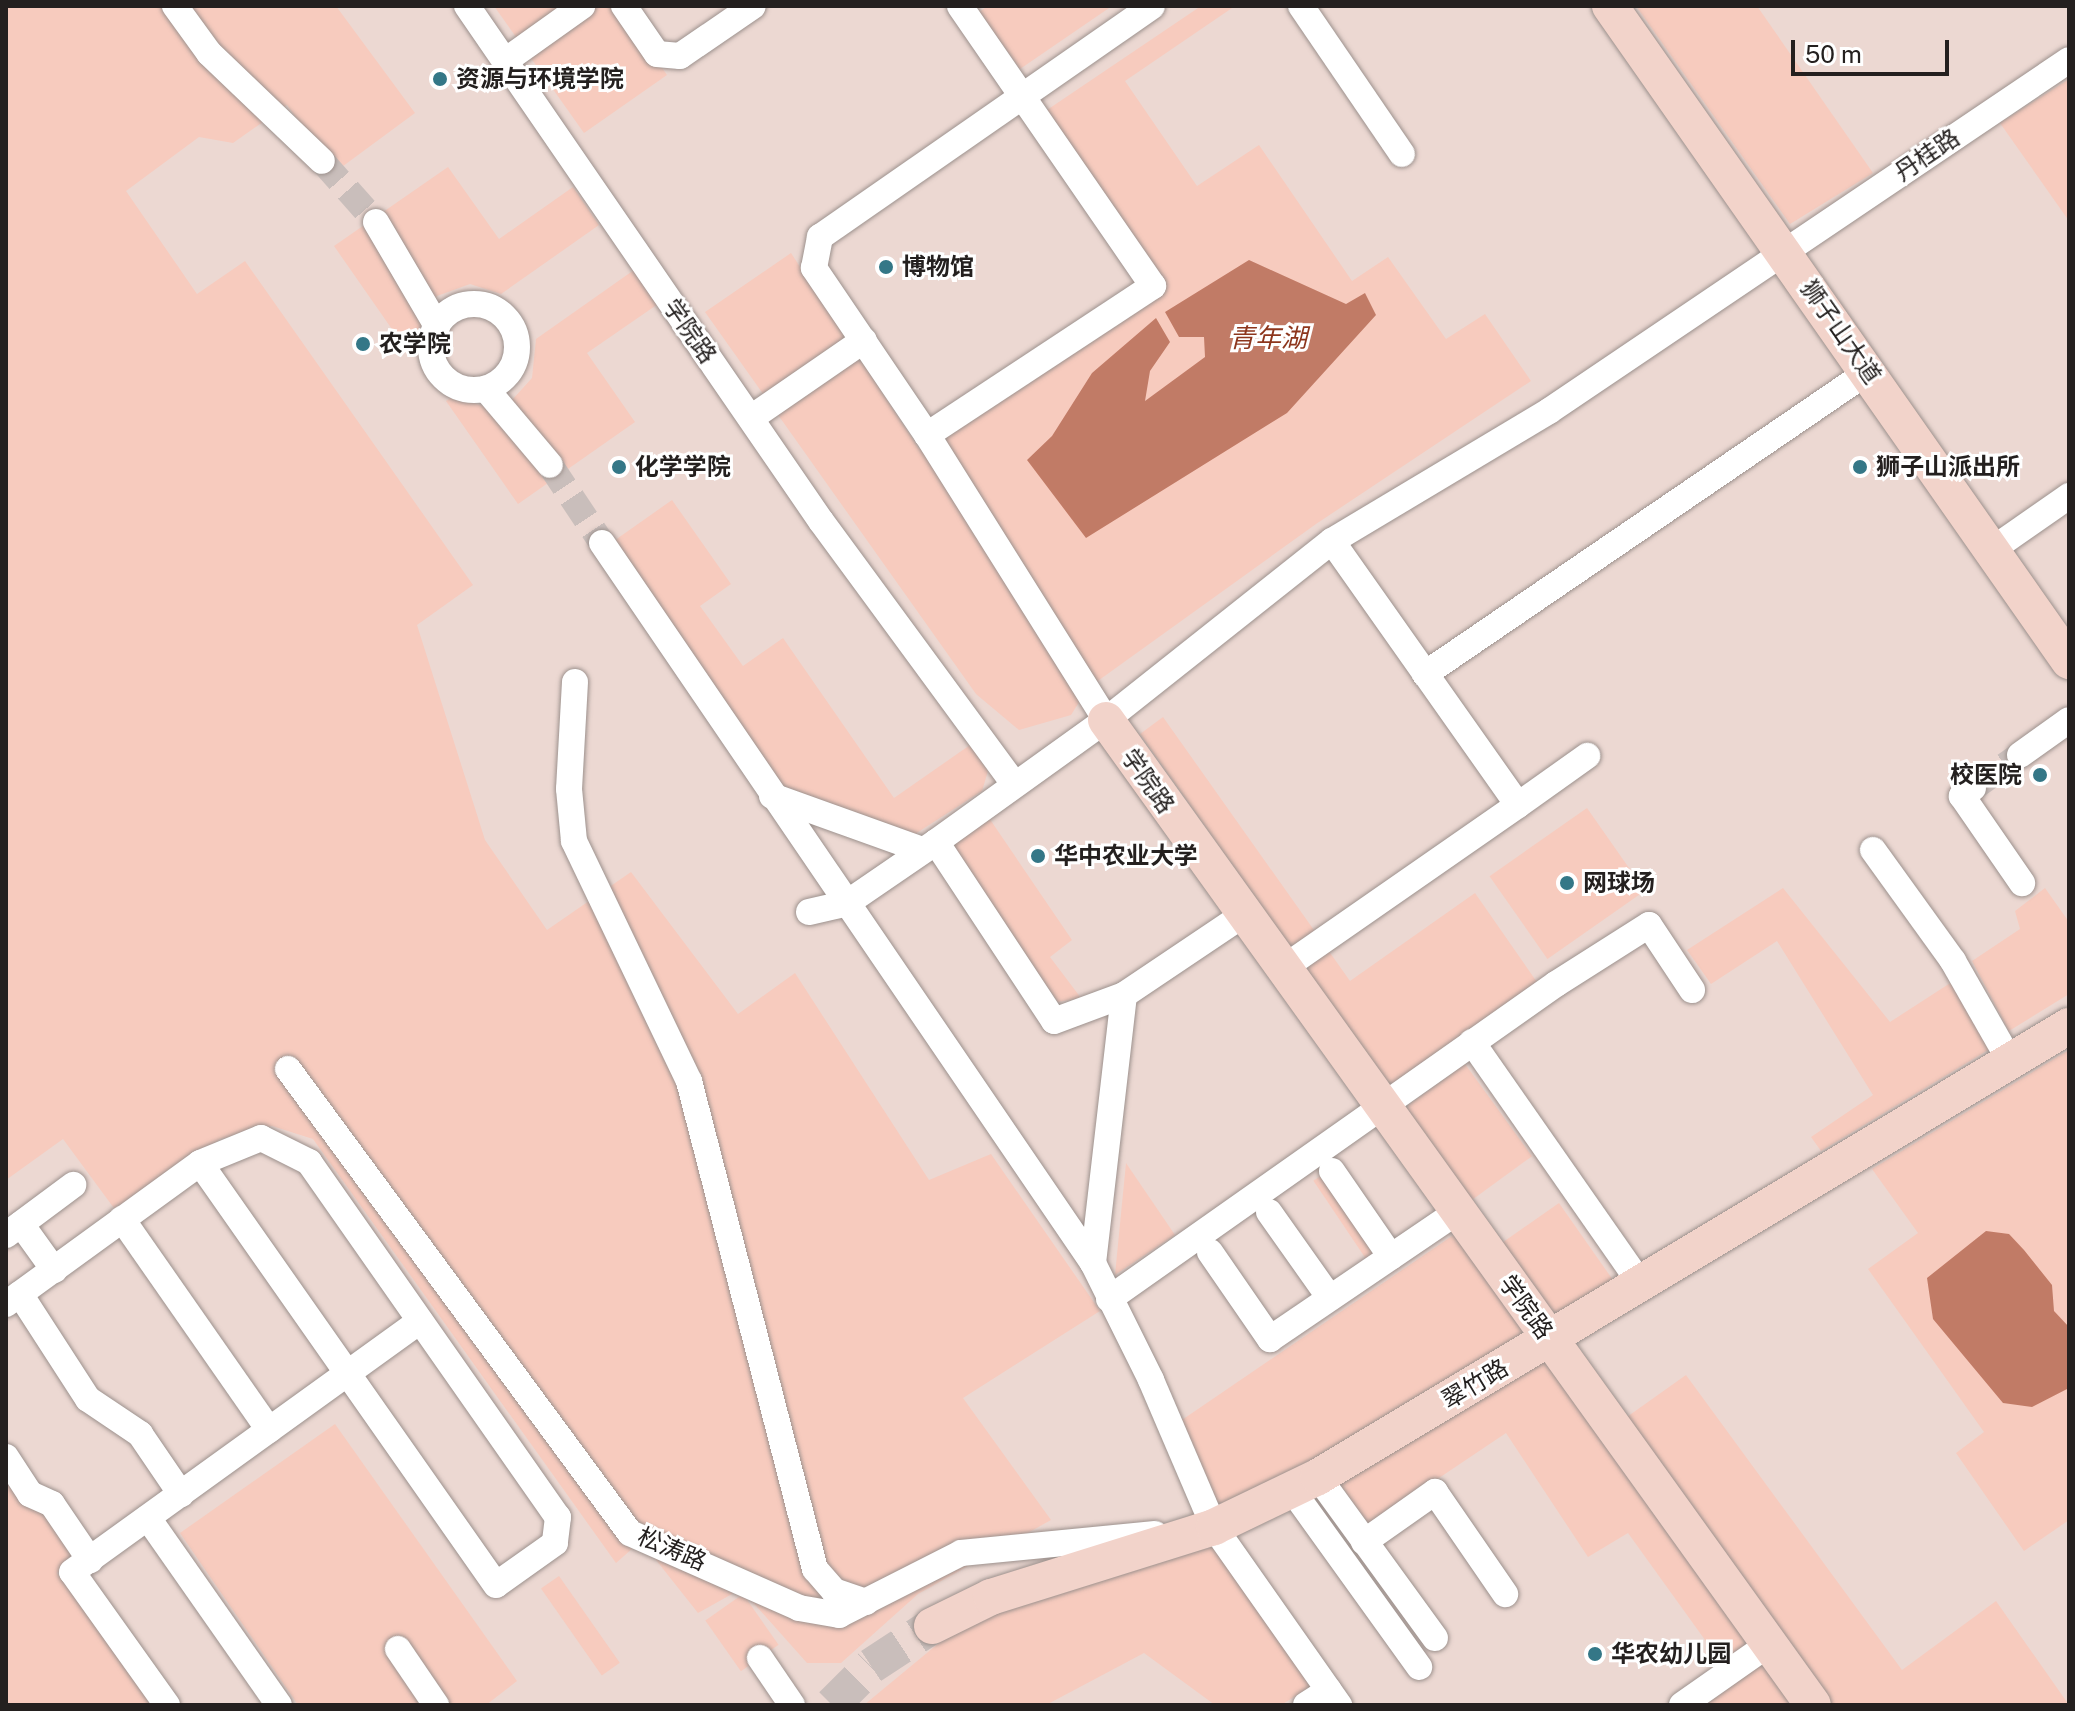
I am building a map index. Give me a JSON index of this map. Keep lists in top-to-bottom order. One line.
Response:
{"streets":{"street":["丹桂路","学院路","狮子山大道","翠竹路","松涛路"]},"crossings":[["丹桂路","学院路"],["丹桂路","狮子山大道"],["学院路","翠竹路"],["翠竹路","松涛路"]],"water":["青年湖"],"places":["资源与环境学院","博物馆","农学院","化学学院","狮子山派出所","校医院","华中农业大学","网球场","华农幼儿园"],"scale_bar":"50 m"}
